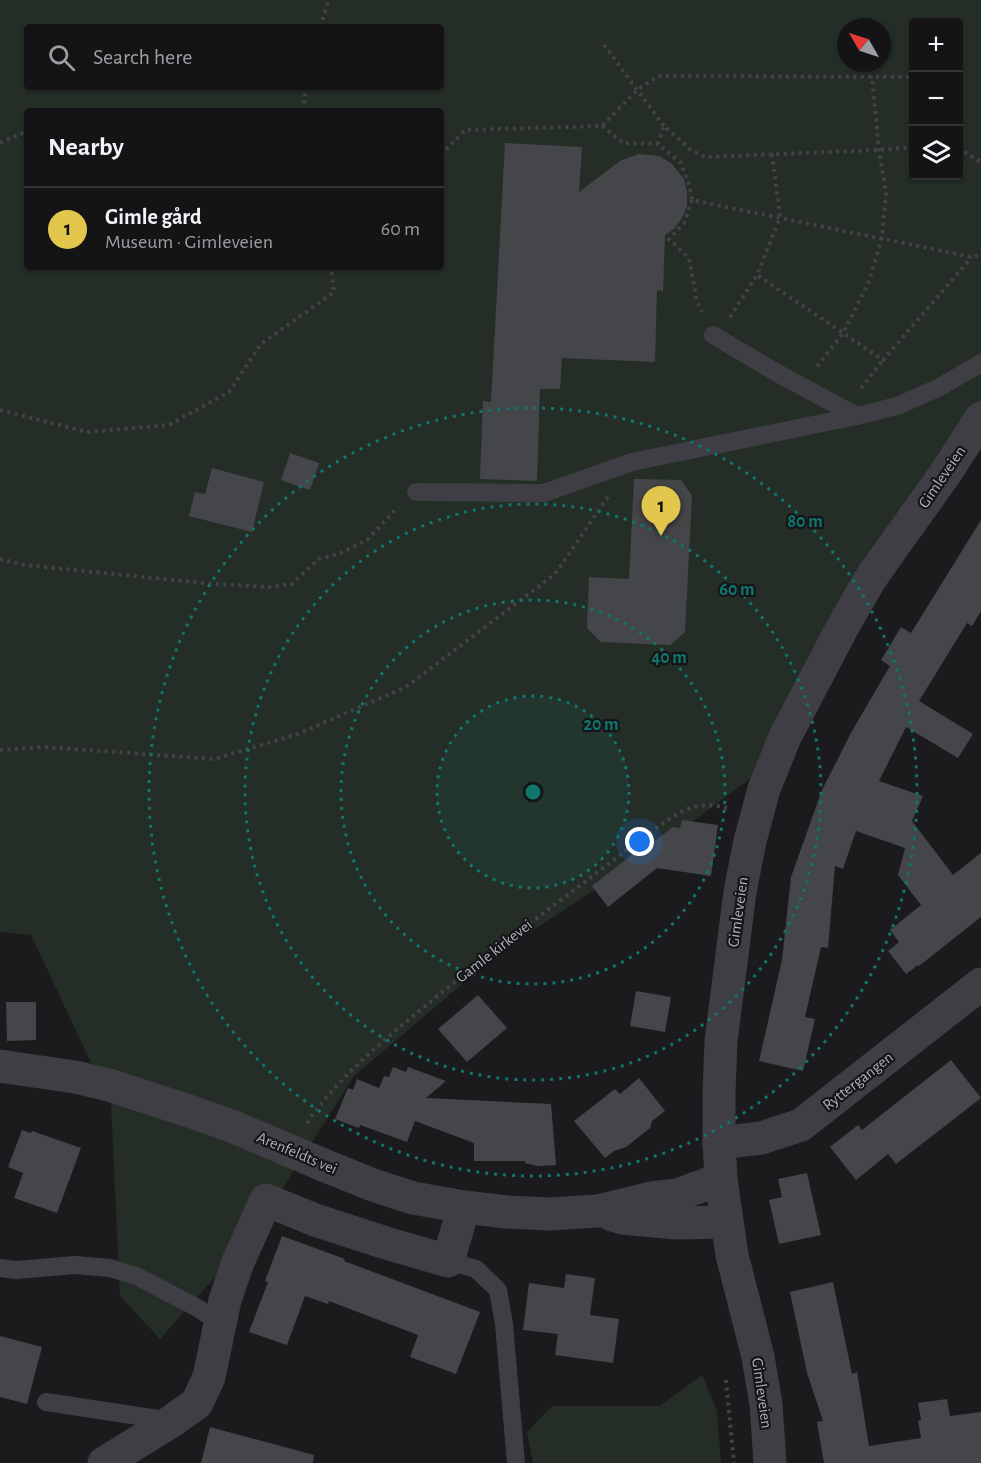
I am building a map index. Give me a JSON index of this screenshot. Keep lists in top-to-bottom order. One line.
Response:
{"streets":{"street":["Gimleveien","Ryttergangen","Arenfeldts vei"],"path":["Gamle kirkevei"]},"crossings":[["Gimleveien","Ryttergangen"],["Gimleveien","Arenfeldts vei"],["Gamle kirkevei","Arenfeldts vei"]],"north":"top left","page":{"map_buttons":["+","−"],"search":"Search here","heading":"Nearby","list":[{"mark":"1","name":"Gimle gård","note":"Museum · Gimleveien","value":"60 m"}],"pins":"1"},"rings":["80 m","60 m","40 m","20 m"]}
